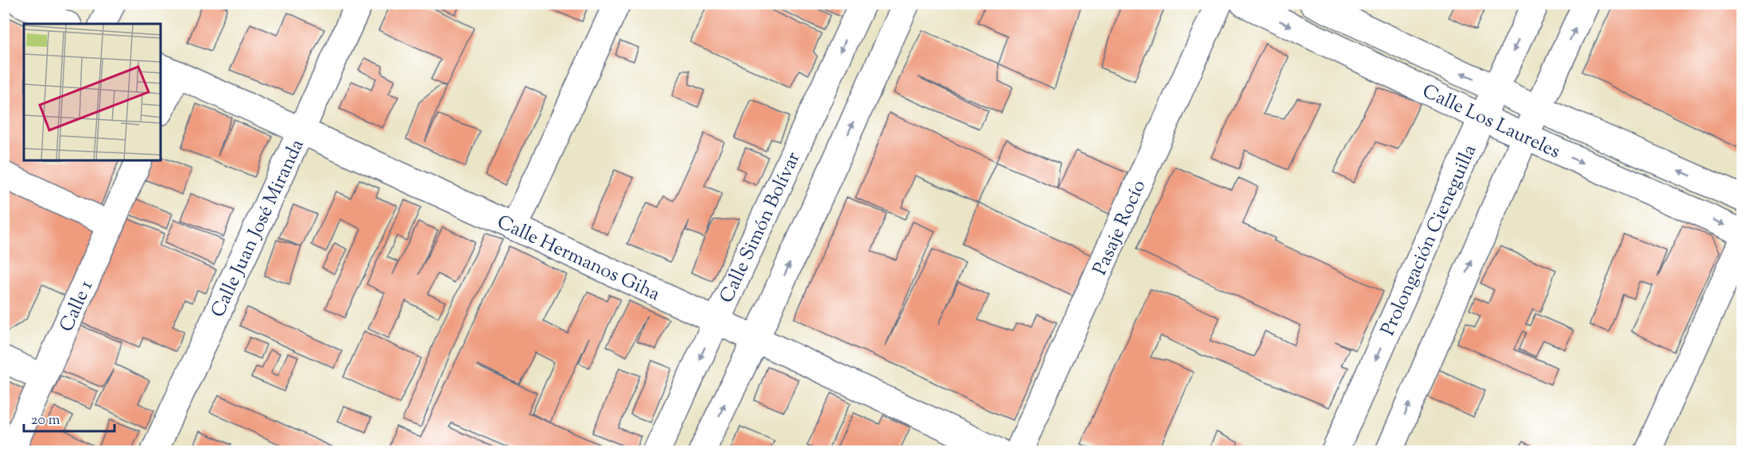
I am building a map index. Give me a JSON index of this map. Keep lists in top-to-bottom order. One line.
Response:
{"streets":{"street":["Calle Los Laureles","Calle Simón Bolívar","Pasaje Rocío","Calle Juan José Miranda","Prolongación Cieneguilla","Calle Hermanos Giha","Calle 1"]},"crossings":[["Calle Los Laureles","Prolongación Cieneguilla"],["Calle Simón Bolívar","Calle Hermanos Giha"],["Calle Juan José Miranda","Calle Hermanos Giha"]],"scale_bar":"20 m"}
